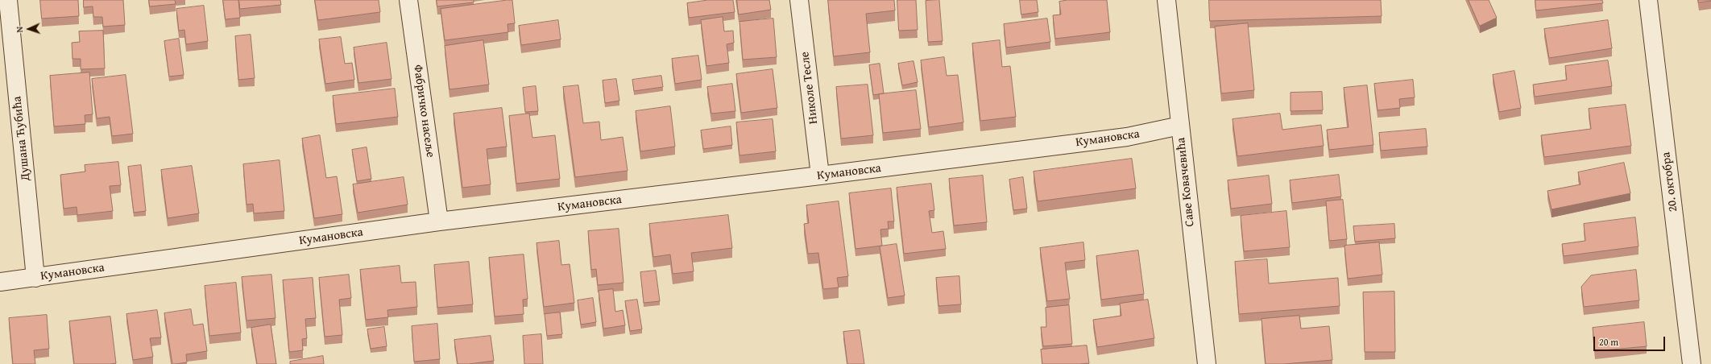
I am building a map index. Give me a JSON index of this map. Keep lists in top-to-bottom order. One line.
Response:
{"streets":{"street":["Николе Тесле","Фабричко насеље","Душана Ћубића","Кумановска","Саве Ковачевића","20. октобра"]},"crossings":[["Николе Тесле","Кумановска"],["Фабричко насеље","Кумановска"],["Душана Ћубића","Кумановска"],["Кумановска","Саве Ковачевића"]],"scale_bar":"20 m","north":"left"}
